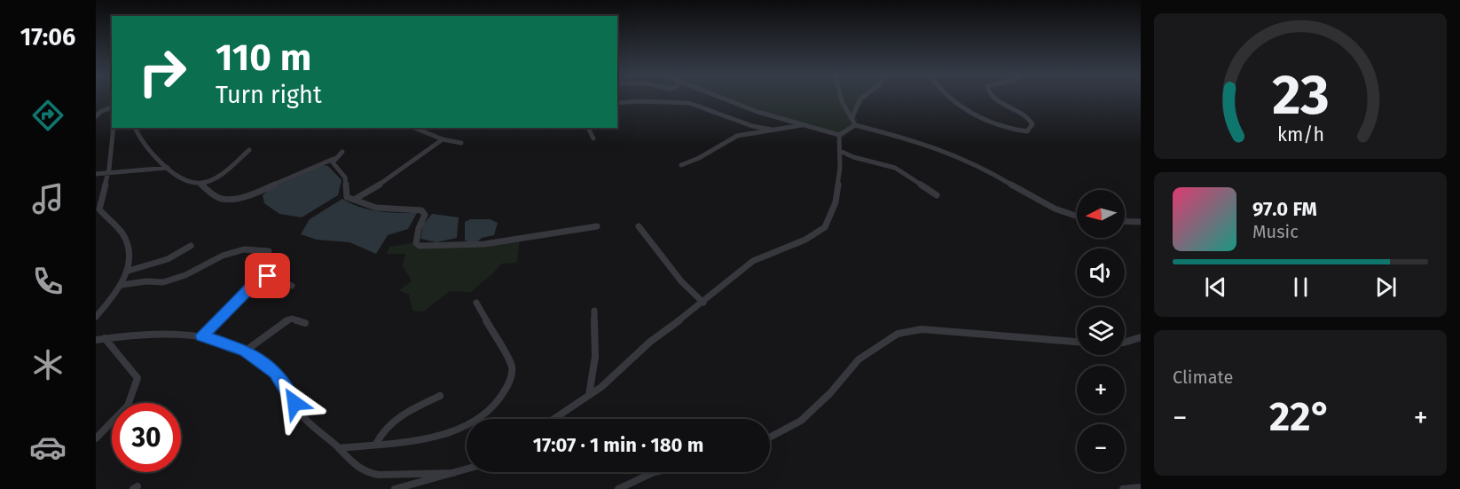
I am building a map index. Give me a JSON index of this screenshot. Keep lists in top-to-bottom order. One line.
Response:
{"north":"left","page":{"tabs":"17:06","turn":["110 m","Turn right"],"song":["97.0 FM","Music"],"map_buttons":["+","−"],"tile":"Climate","heat":["−","22°","+"],"limit":"30","trip":"17:07 · 1 min · 180 m","gauge":["23","km/h"]}}
